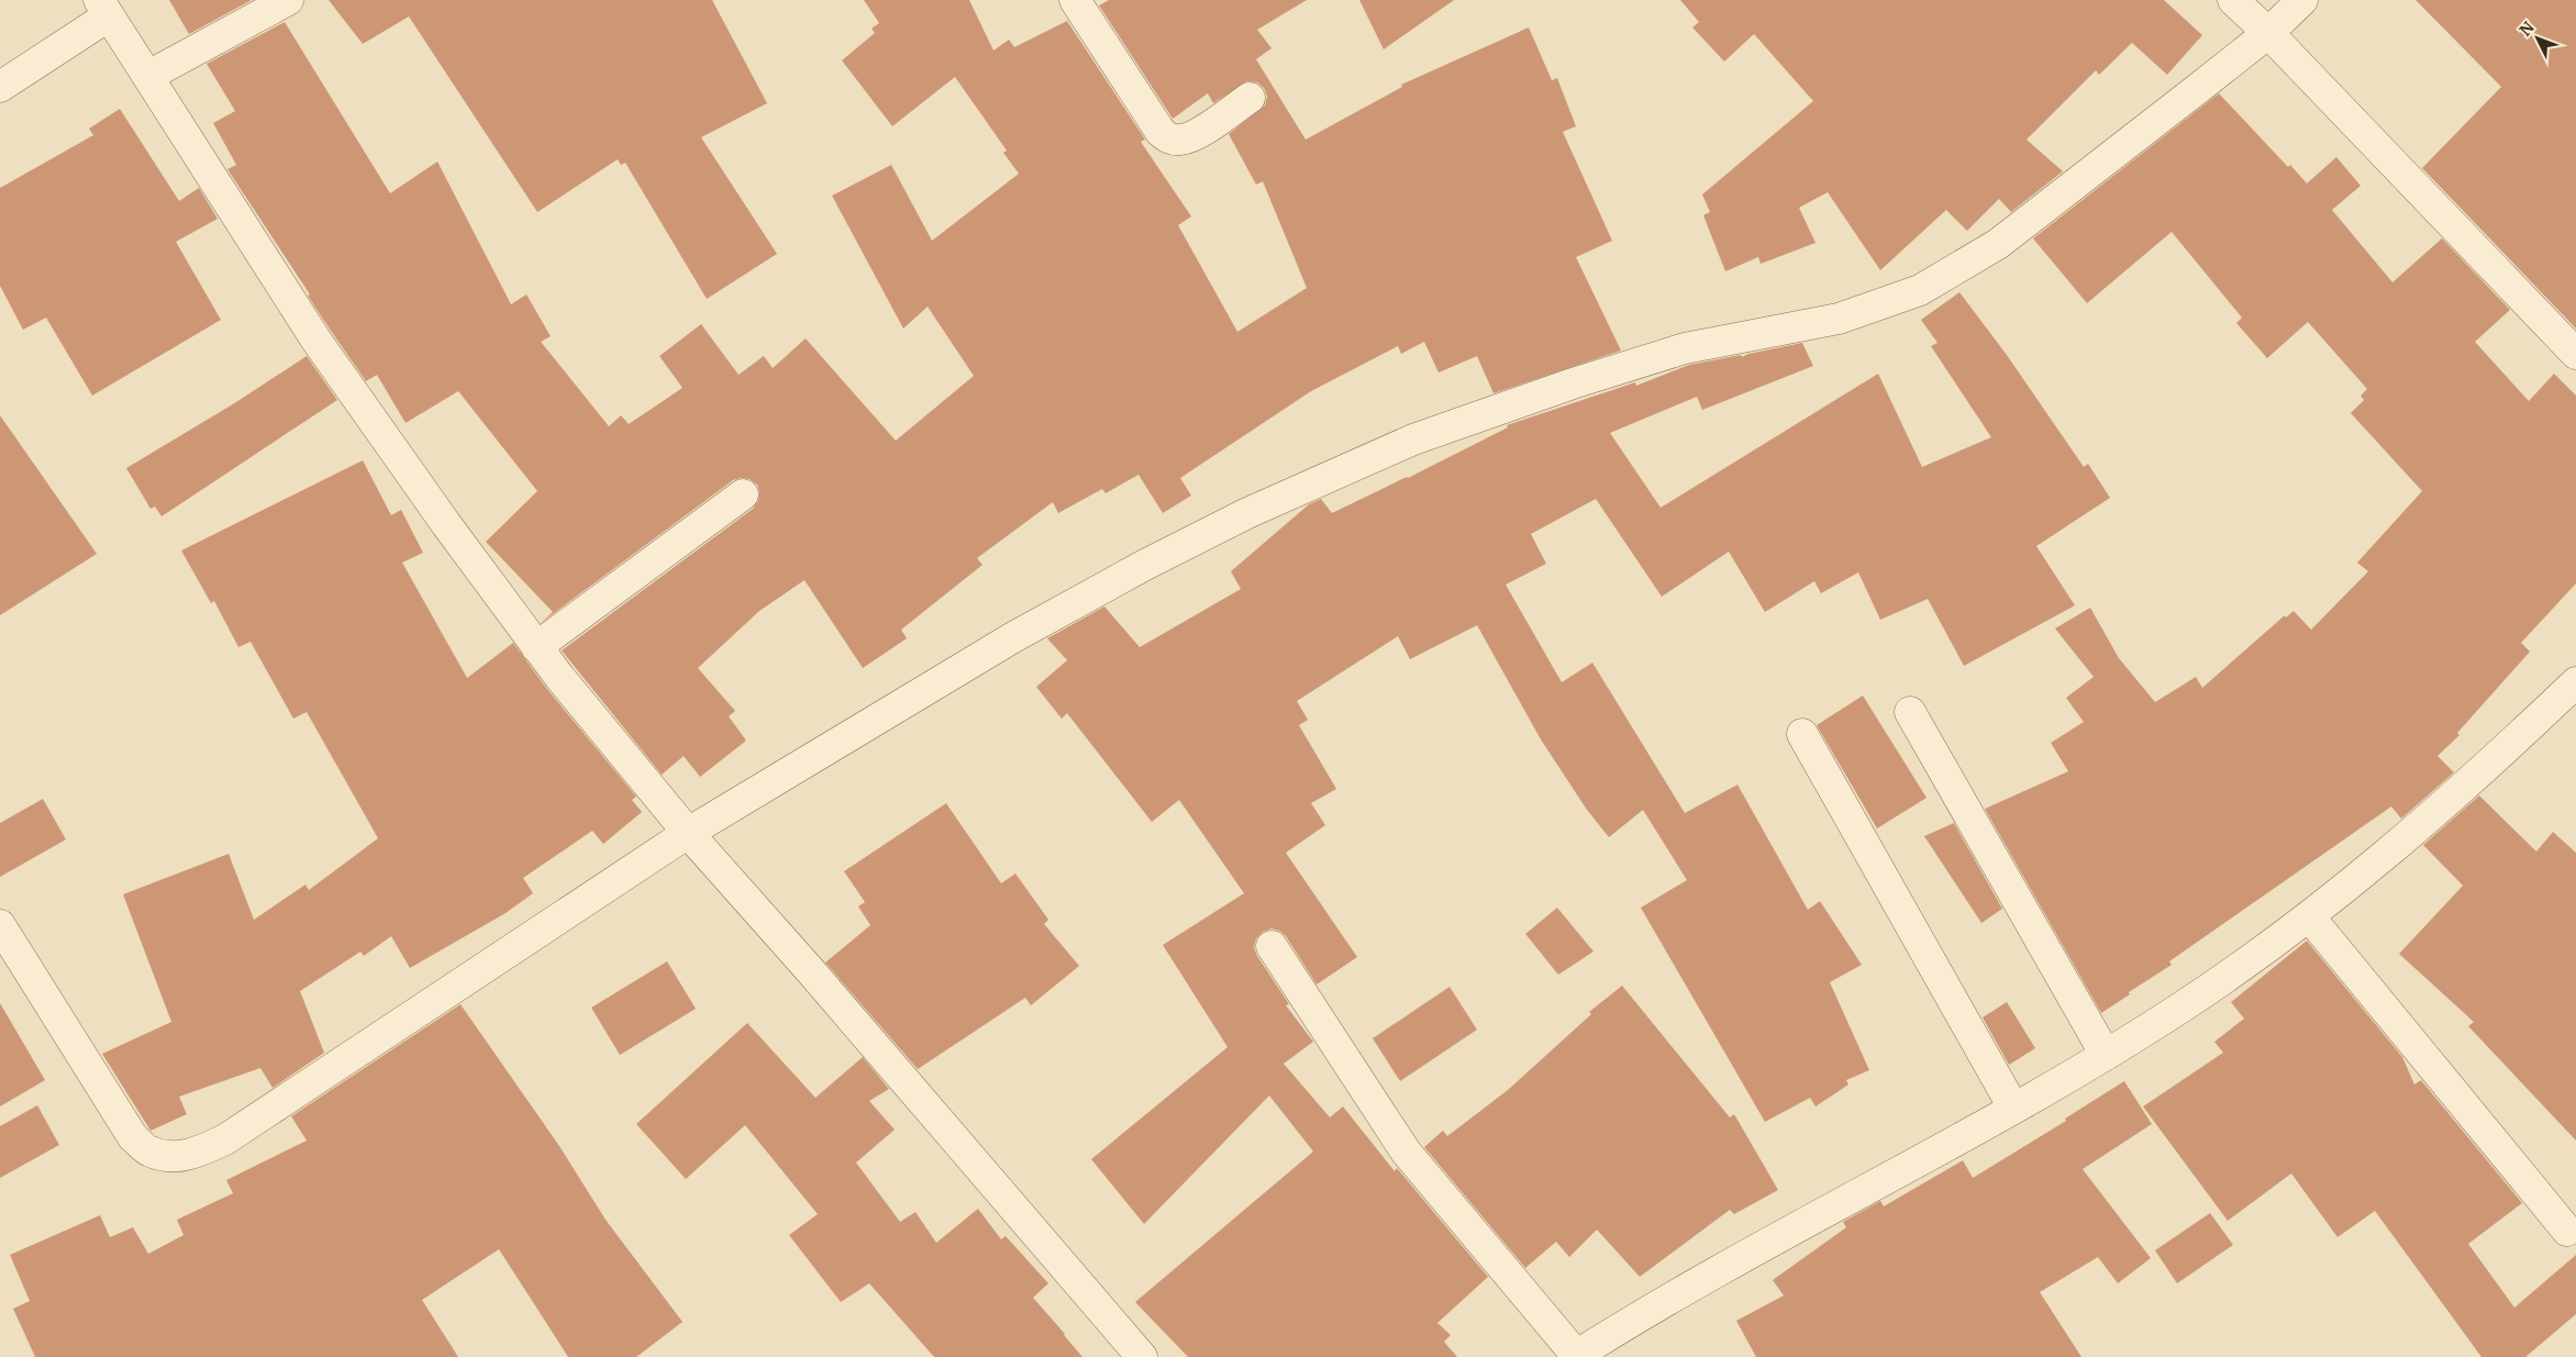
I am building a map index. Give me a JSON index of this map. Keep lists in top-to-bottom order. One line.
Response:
{"north":"top left"}
